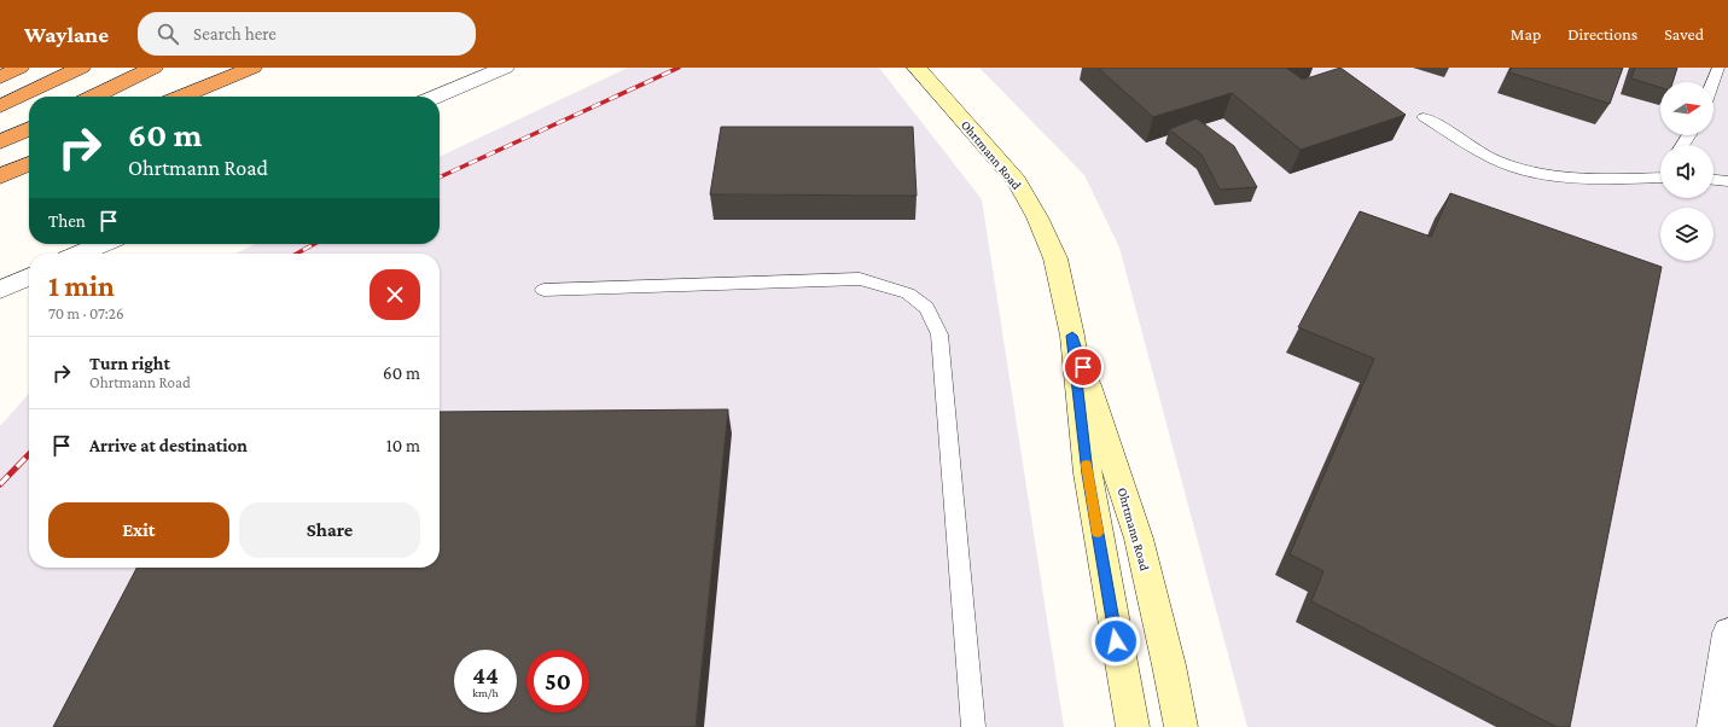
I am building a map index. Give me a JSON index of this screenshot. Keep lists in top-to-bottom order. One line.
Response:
{"streets":{"main road":["Ohrtmann Road"]},"north":"right","page":{"header":"Waylane","search":"Search here","nav":["Map","Directions","Saved"],"turn":["60 m","Ohrtmann Road"],"then":"Then","heading":["1 min","70 m · 07:26"],"list":[{"name":"Turn right","note":"Ohrtmann Road","value":"60 m"},{"name":"Arrive at destination","value":"10 m"}],"buttons":["Exit","Share"],"speed":"44 km/h","limit":"50"}}
